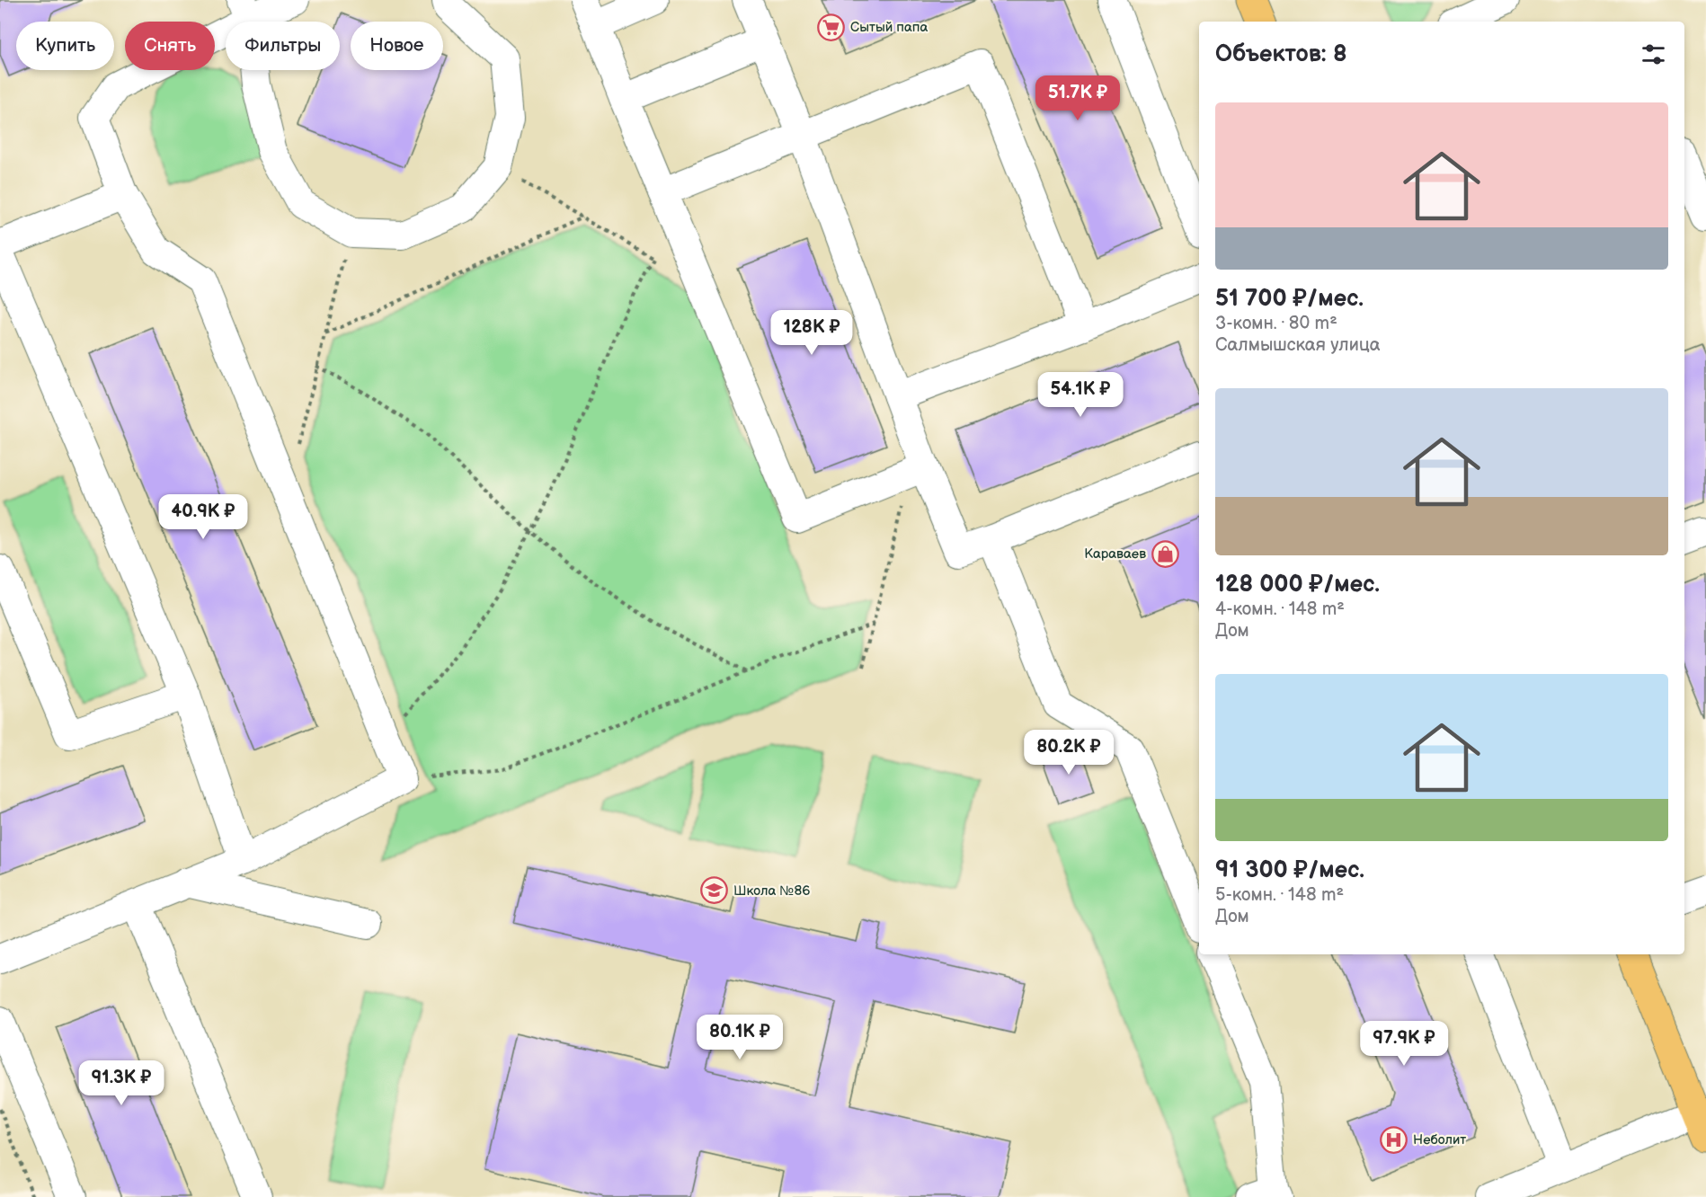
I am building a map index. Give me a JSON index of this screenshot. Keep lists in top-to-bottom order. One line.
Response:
{"places":{"supermarket":["Сытый папа"],"shop":["Караваев"],"school or university":["Школа №86"],"hospital":["Неболит"]},"page":{"chip":["Купить","Снять","Фильтры","Новое"],"heading":"Объектов: 8","price":["51.7K ₽","128K ₽","54.1K ₽","40.9K ₽","80.2K ₽","80.1K ₽","97.9K ₽","91.3K ₽"],"list":[{"name":"51 700 ₽/мес.","note":"3-комн. · 80 m² · Салмышская улица"},{"name":"128 000 ₽/мес.","note":"4-комн. · 148 m² · Дом"},{"name":"91 300 ₽/мес.","note":"5-комн. · 148 m² · Дом"}]}}
